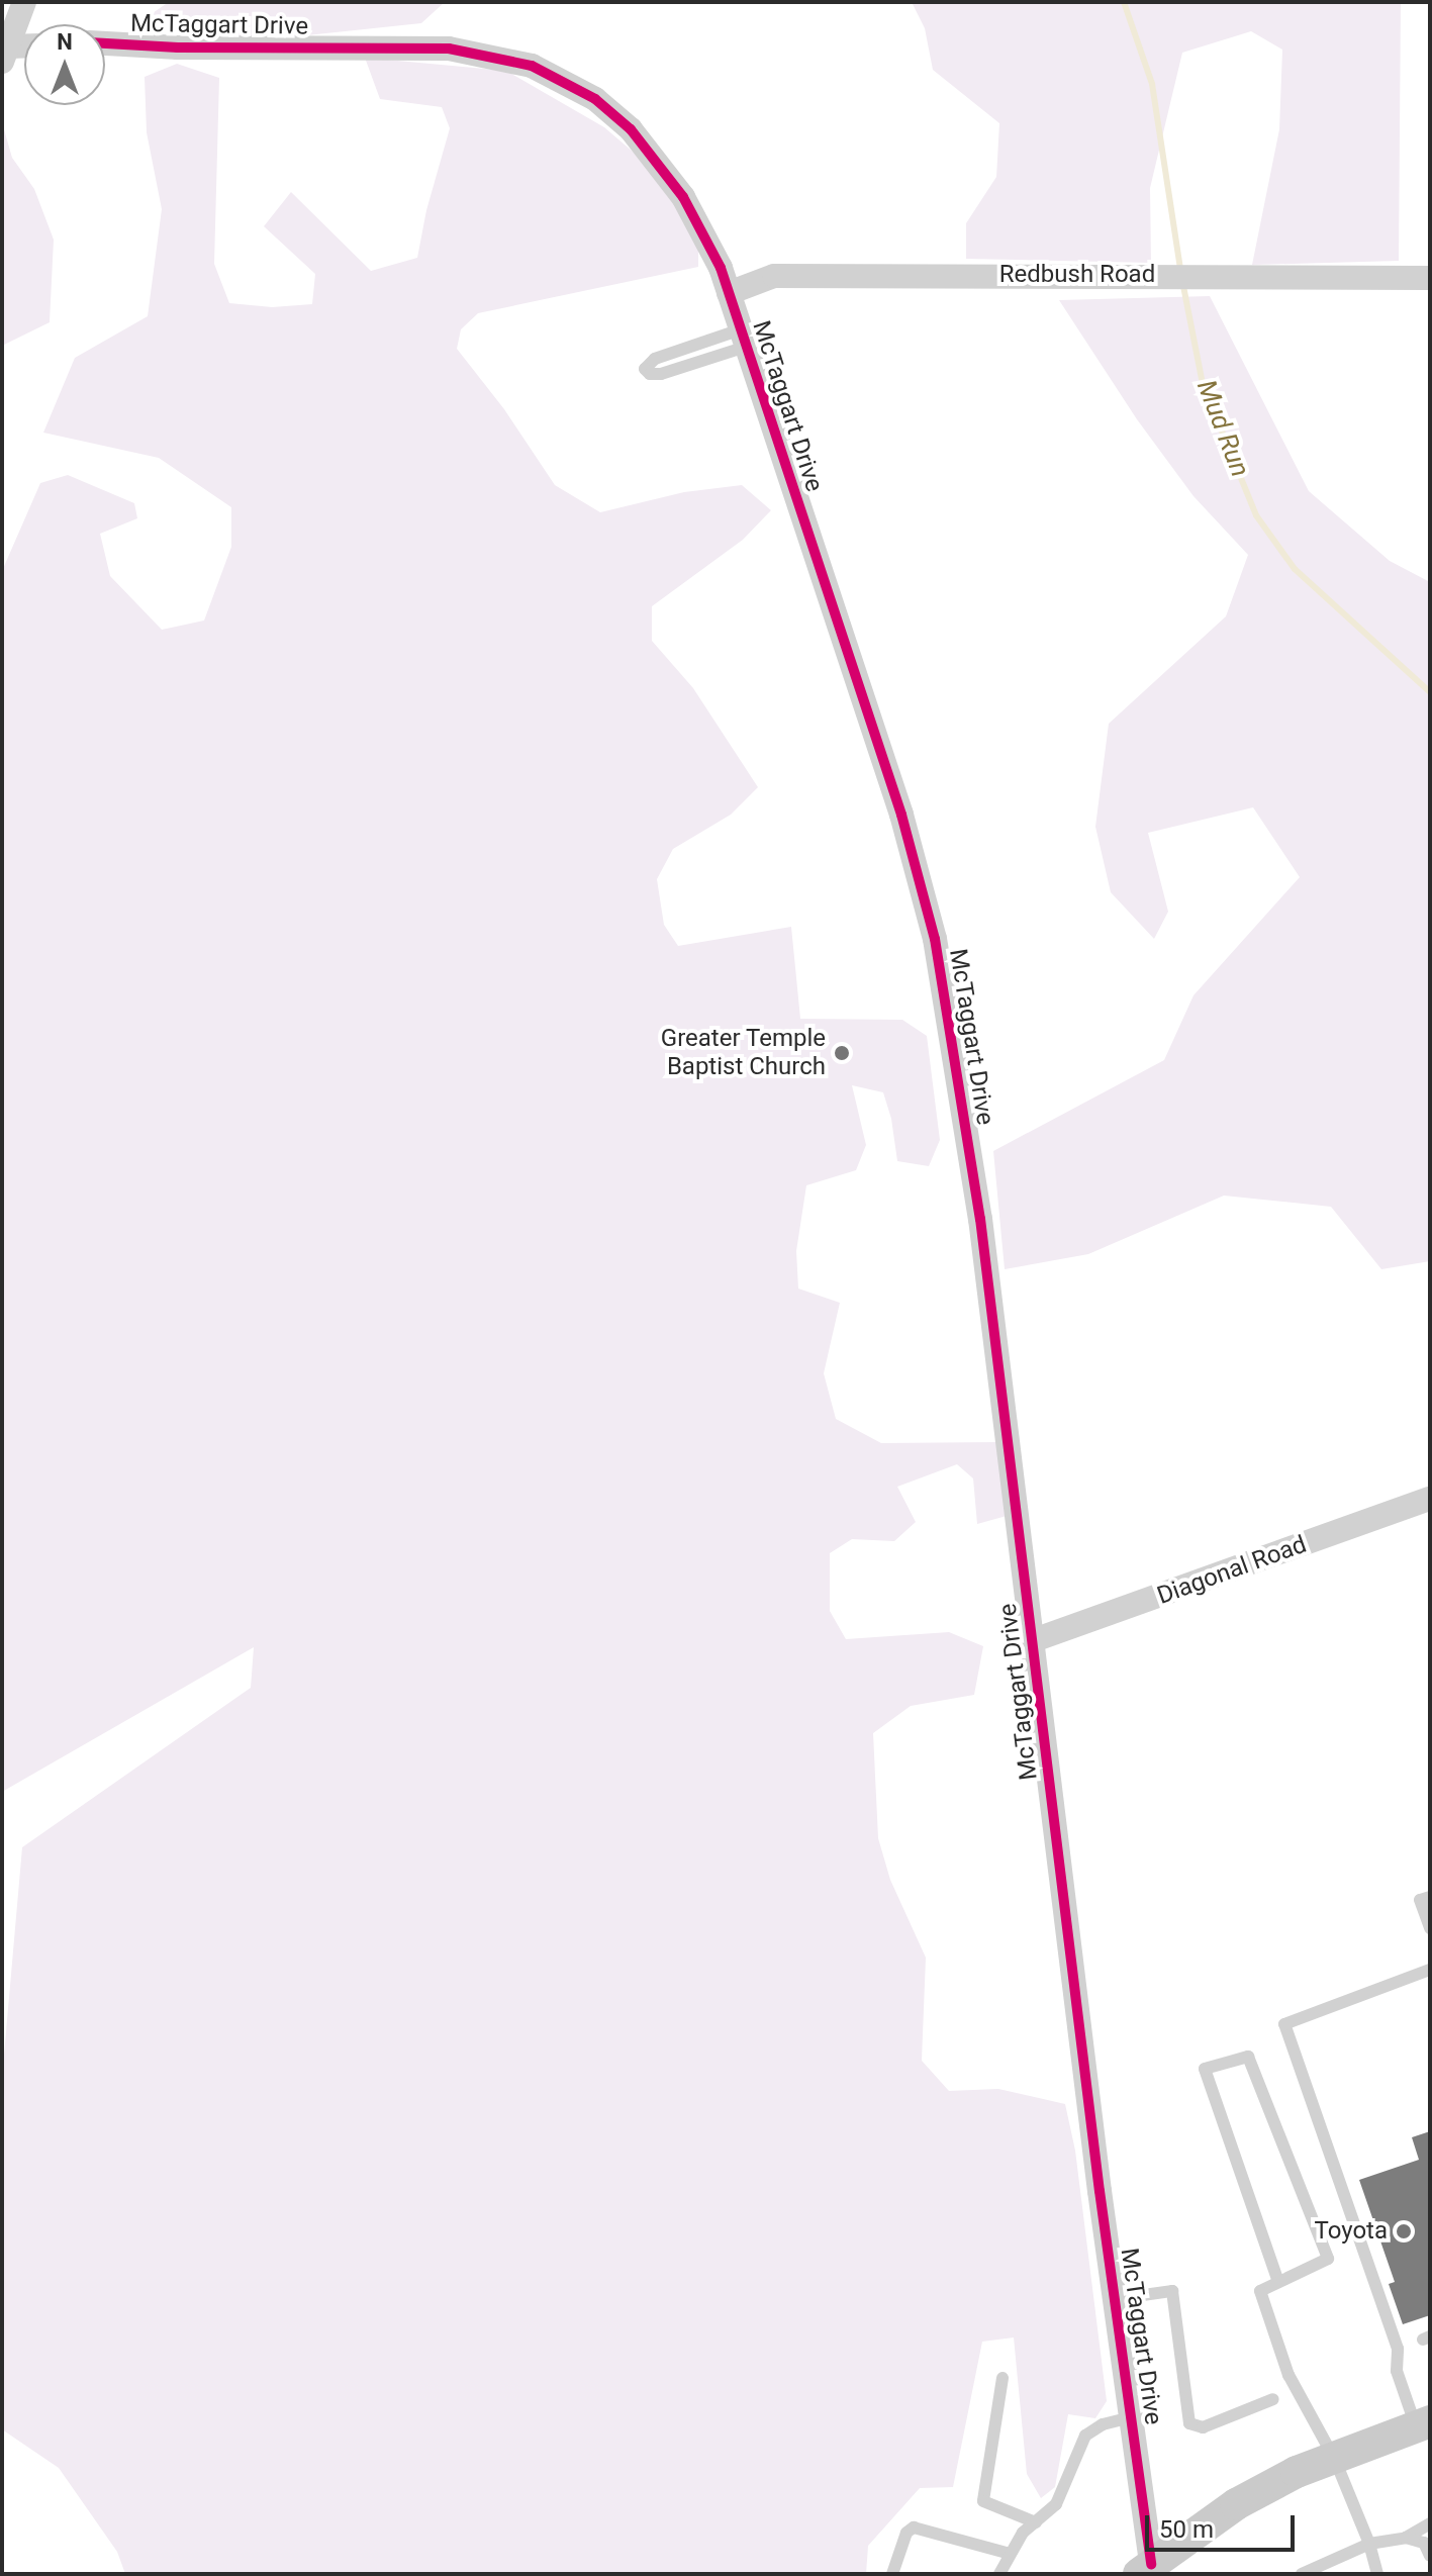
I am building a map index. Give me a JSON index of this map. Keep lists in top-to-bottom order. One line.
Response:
{"streets":{"street":["McTaggart Drive","Redbush Road","Diagonal Road"]},"crossings":[["McTaggart Drive","Redbush Road"],["McTaggart Drive","Diagonal Road"]],"water":["Mud Run"],"places":["Greater Temple Baptist Church","Toyota"],"scale_bar":"50 m","north":"top"}
